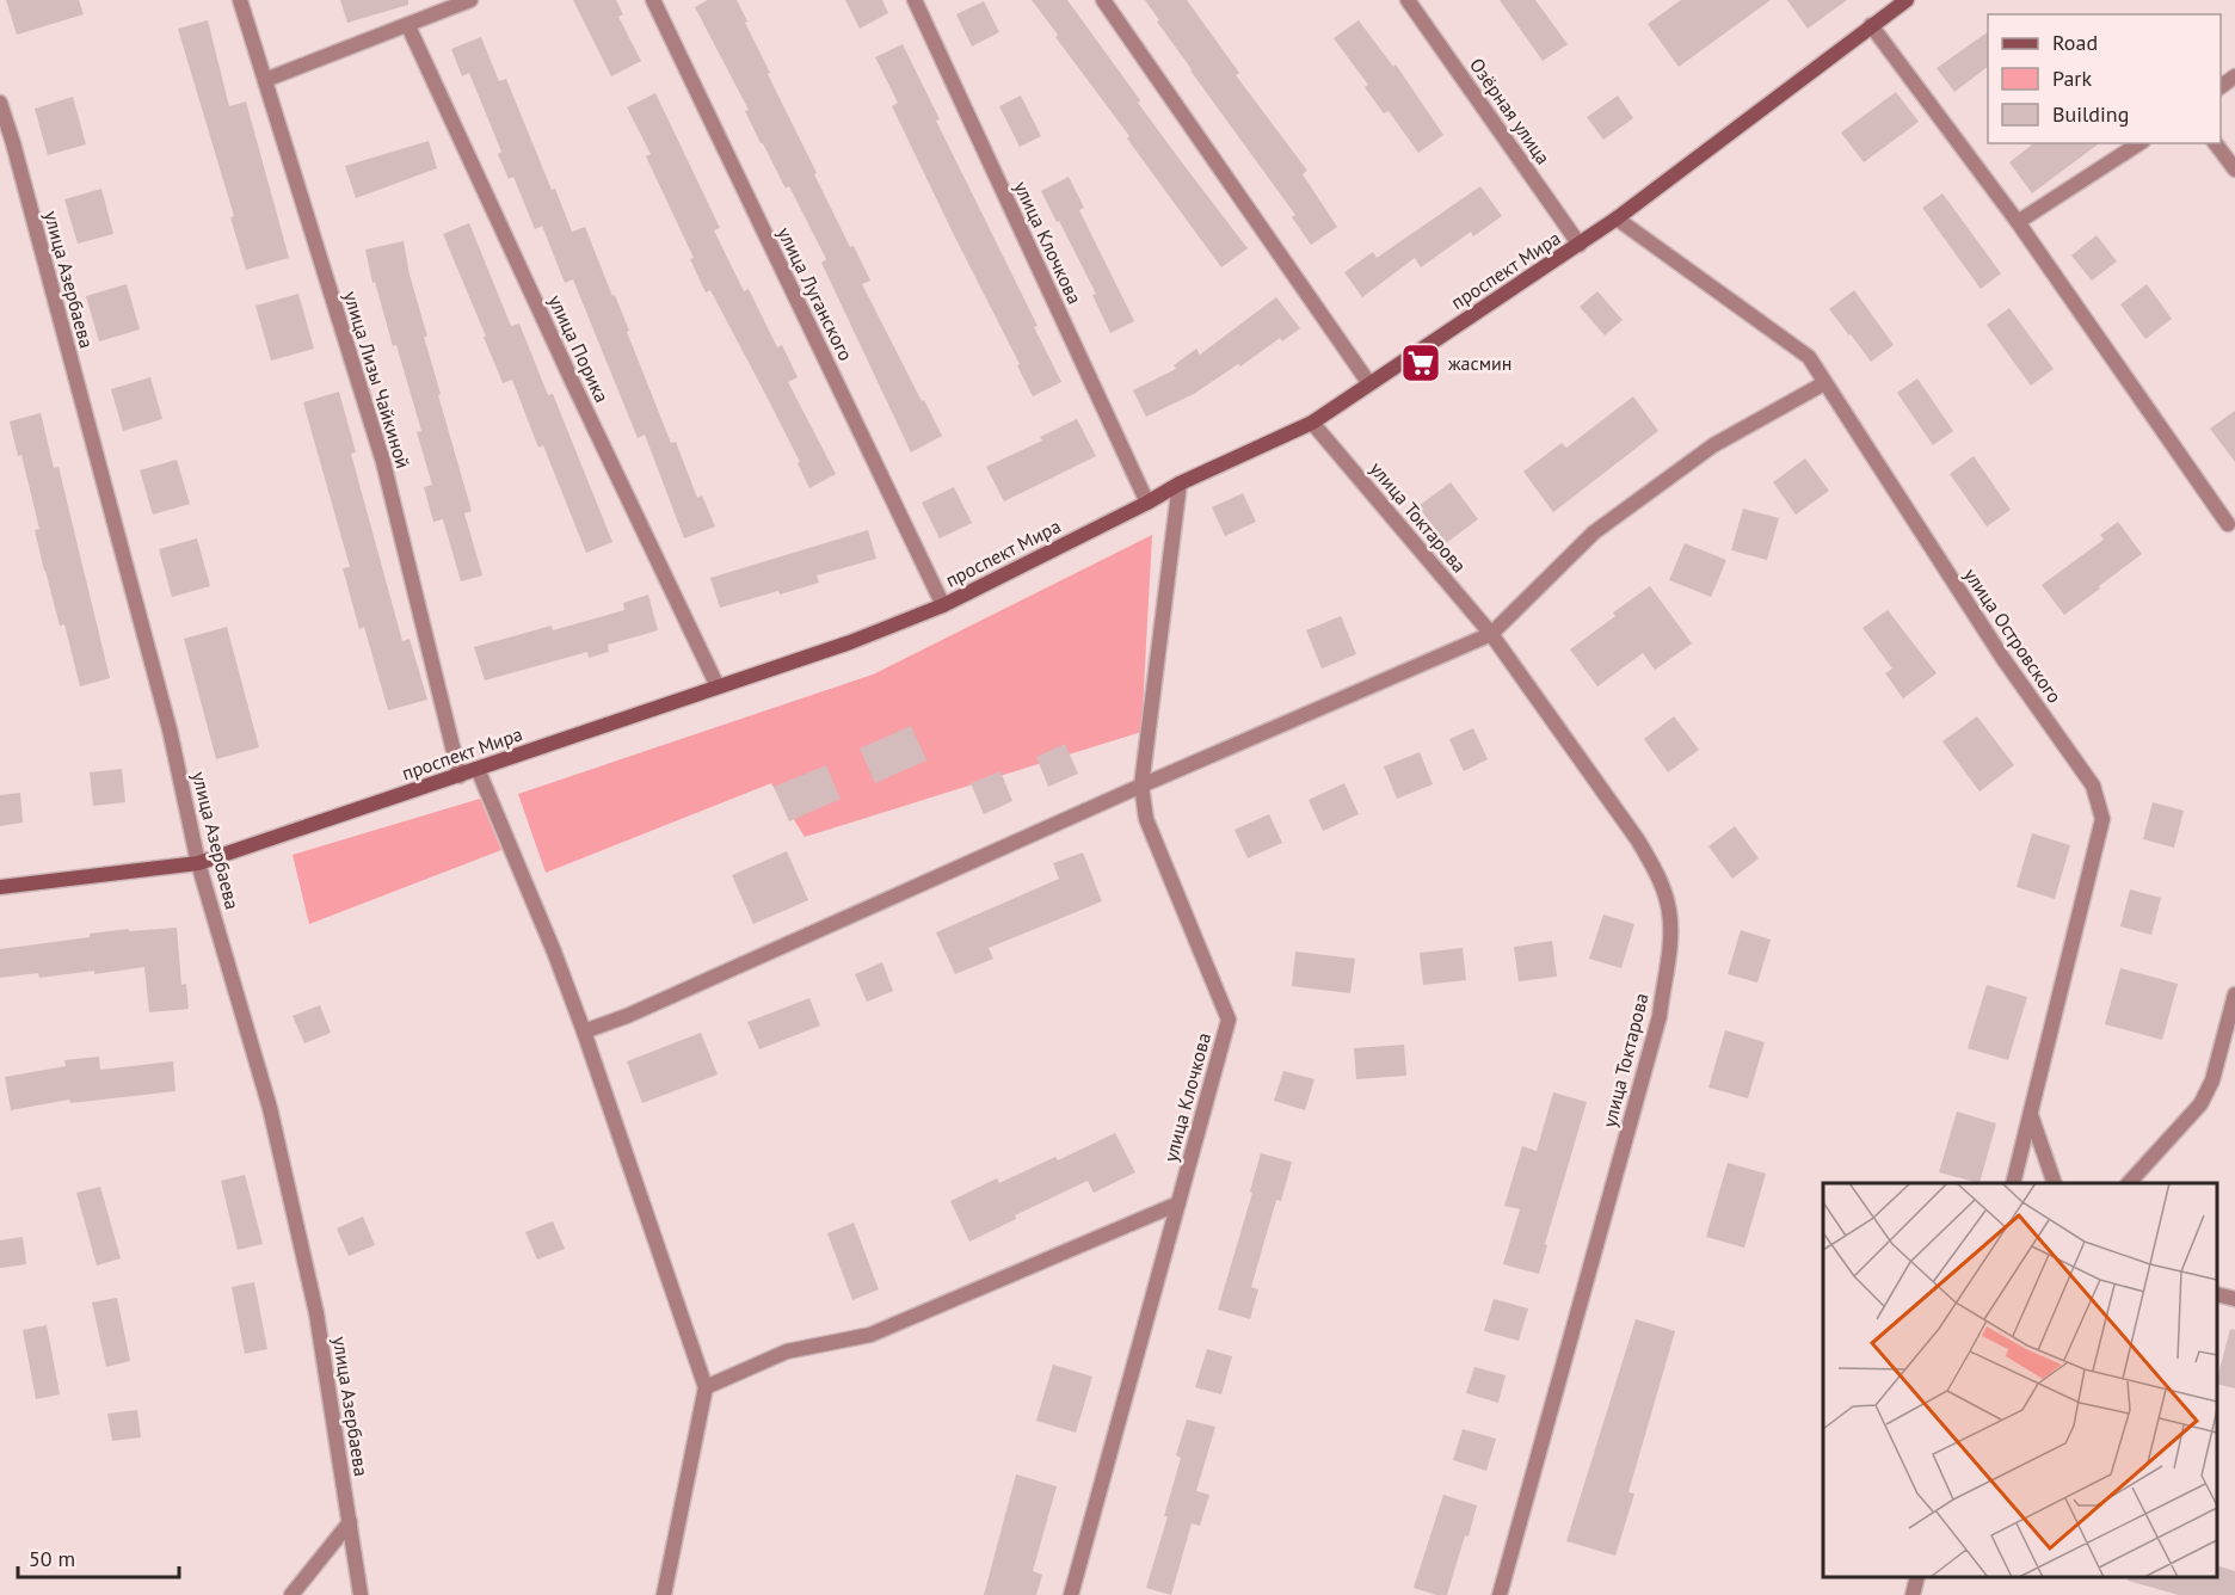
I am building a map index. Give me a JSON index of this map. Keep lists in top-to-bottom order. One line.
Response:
{"streets":{"main road":["проспект Мира"],"street":["Озёрная улица","улица Клочкова","улица Азербаева","улица Луганского","улица Порика","улица Лизы Чайкиной","улица Токтарова","улица Островского"]},"crossings":[["Озёрная улица","проспект Мира"],["улица Клочкова","проспект Мира"],["проспект Мира","улица Азербаева"],["проспект Мира","улица Луганского"],["проспект Мира","улица Порика"],["проспект Мира","улица Лизы Чайкиной"],["проспект Мира","улица Токтарова"],["проспект Мира","улица Островского"]],"places":{"supermarket":["жасмин"]},"legend":["Road","Park","Building"],"scale_bar":"50 m"}
